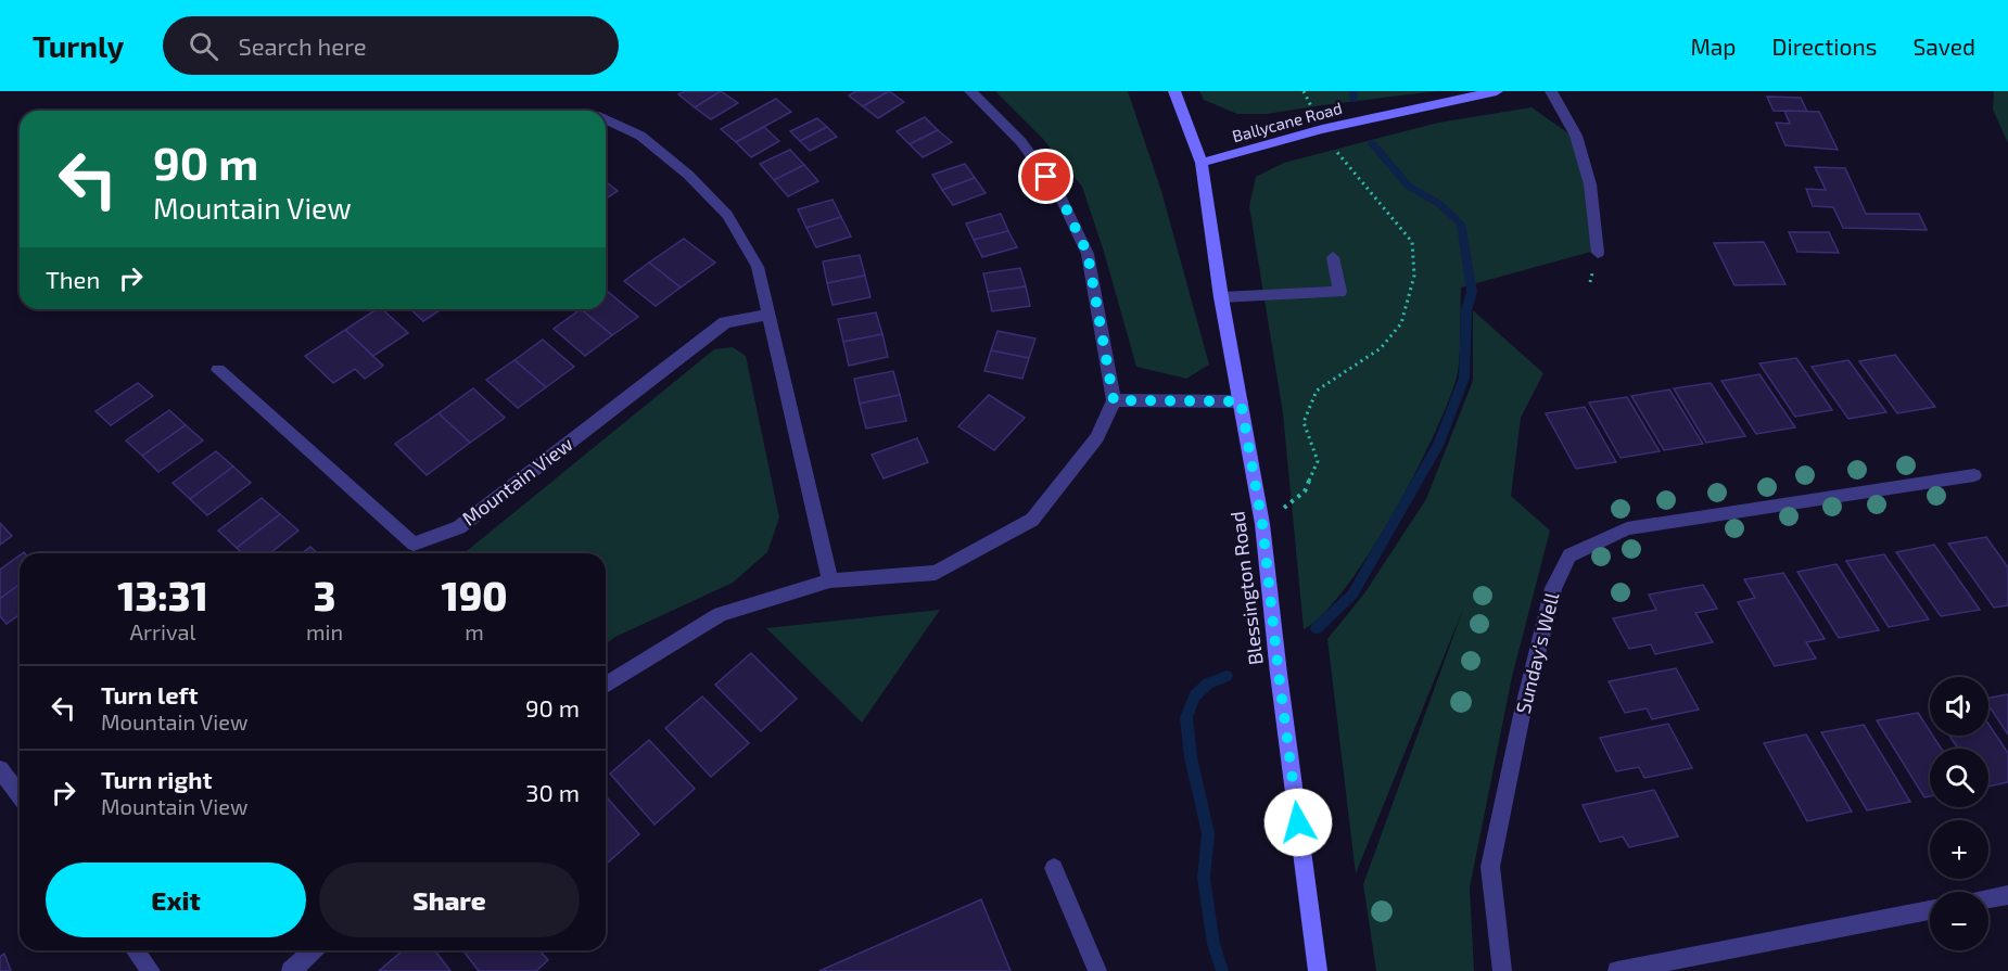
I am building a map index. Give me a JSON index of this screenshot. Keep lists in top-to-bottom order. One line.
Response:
{"streets":{"main road":["Ballycane Road","Blessington Road"],"street":["Mountain View","Sunday's Well"]},"crossings":[["Ballycane Road","Blessington Road"]],"page":{"header":"Turnly","search":"Search here","nav":["Map","Directions","Saved"],"turn":["90 m","Mountain View"],"then":"Then","eta":["13:31","Arrival","3","min","190","m"],"list":[{"name":"Turn left","note":"Mountain View","value":"90 m"},{"name":"Turn right","note":"Mountain View","value":"30 m"}],"map_buttons":["+","−"],"buttons":["Exit","Share"]}}
